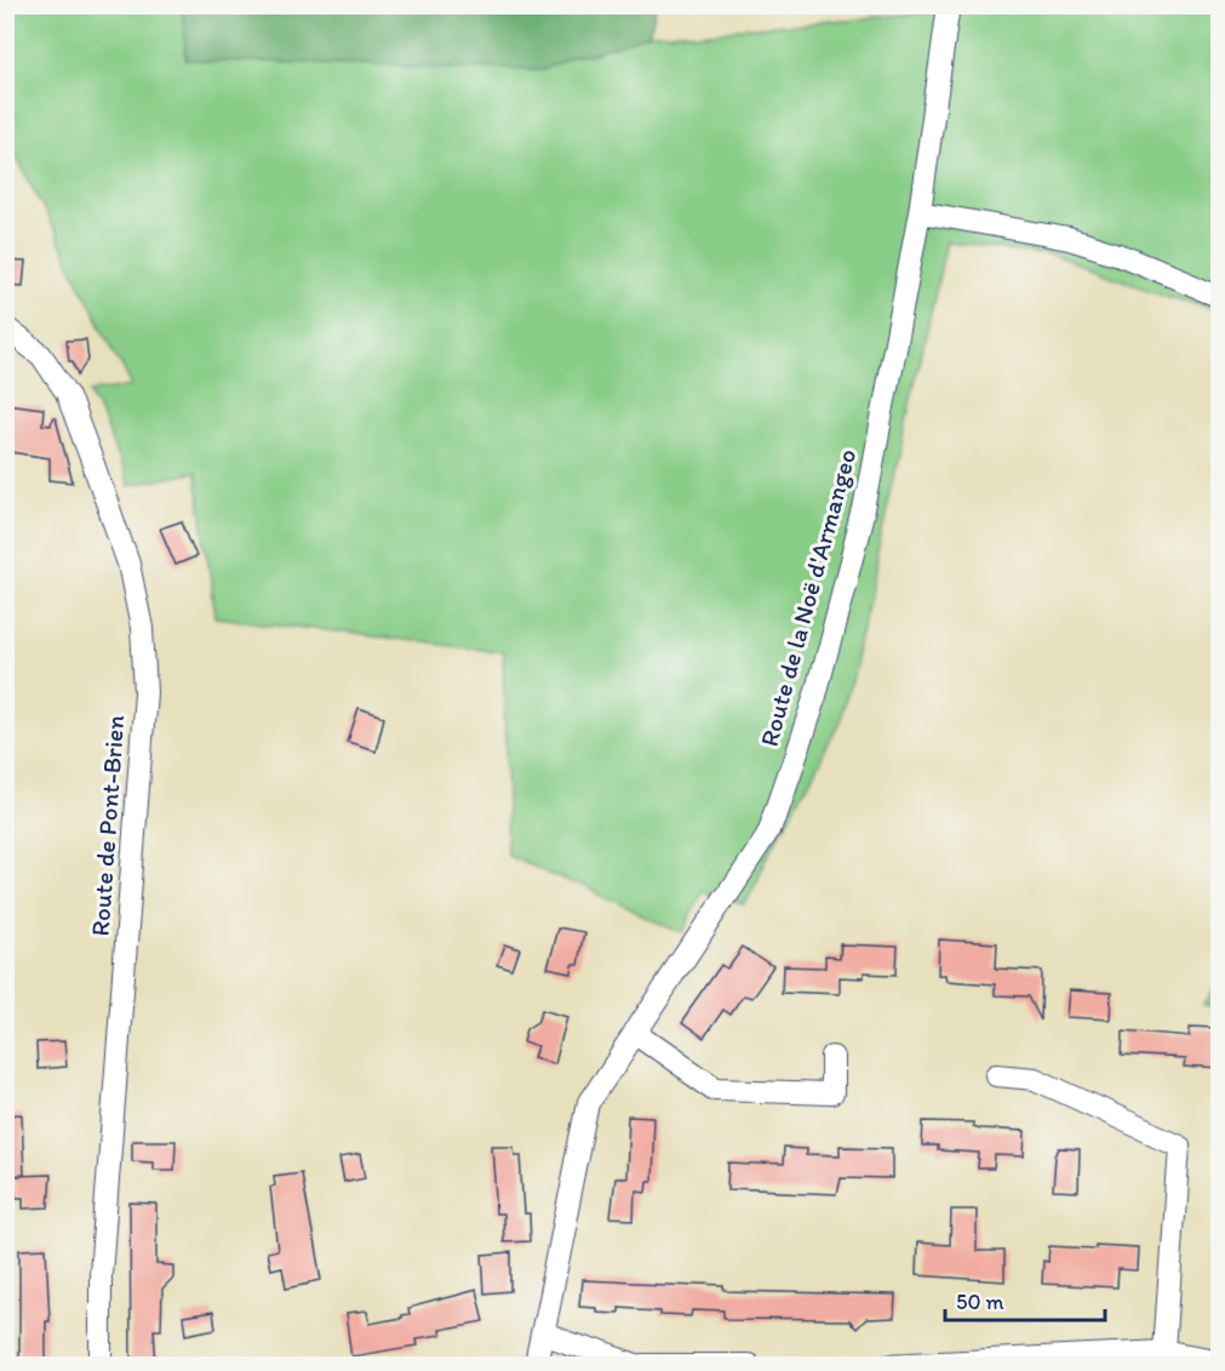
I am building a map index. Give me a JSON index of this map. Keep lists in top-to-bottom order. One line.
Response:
{"streets":{"street":["Route de la Noë d'Armangeo","Route de Pont-Brien"]},"scale_bar":"50 m"}
